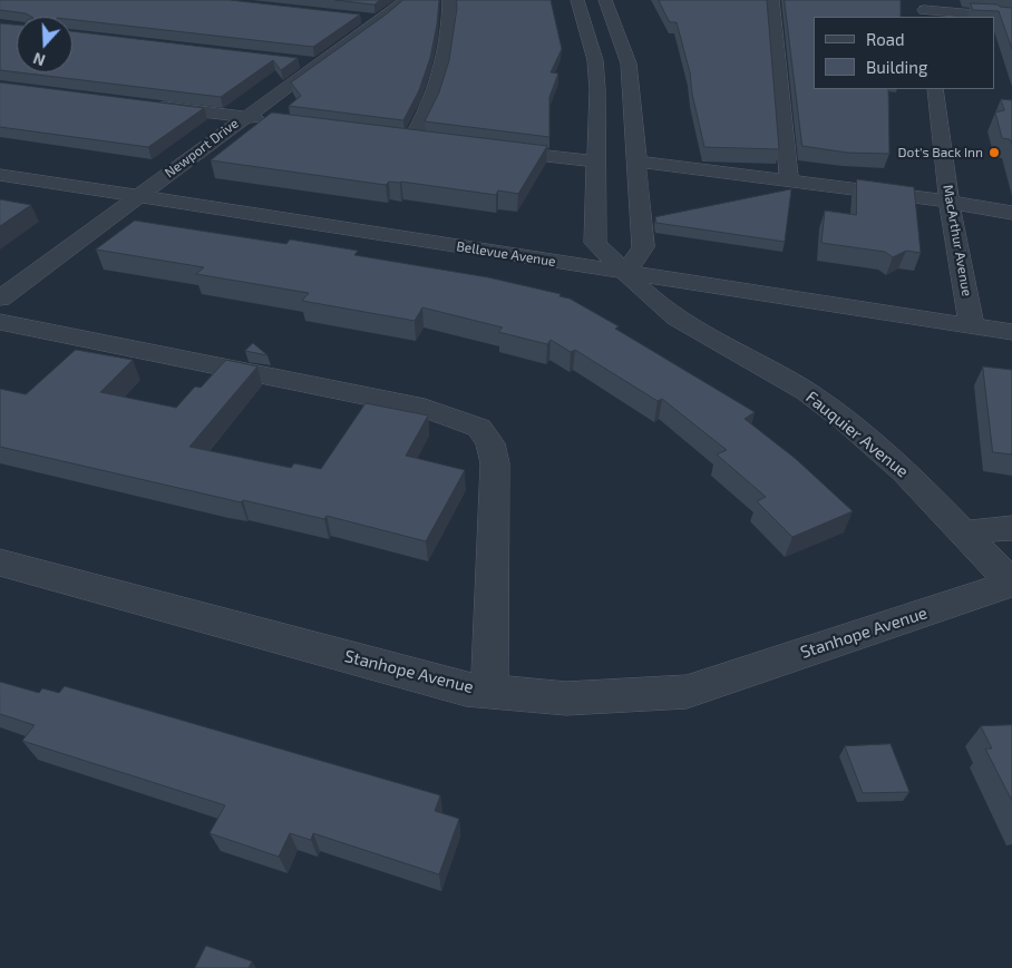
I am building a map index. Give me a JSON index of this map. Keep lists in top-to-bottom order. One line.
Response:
{"streets":{"street":["Newport Drive","MacArthur Avenue","Bellevue Avenue","Fauquier Avenue","Stanhope Avenue"]},"crossings":[["Newport Drive","Bellevue Avenue"],["MacArthur Avenue","Bellevue Avenue"],["Bellevue Avenue","Fauquier Avenue"],["Fauquier Avenue","Stanhope Avenue"]],"places":["Dot's Back Inn"],"legend":["Road","Building"],"north":"bottom"}
